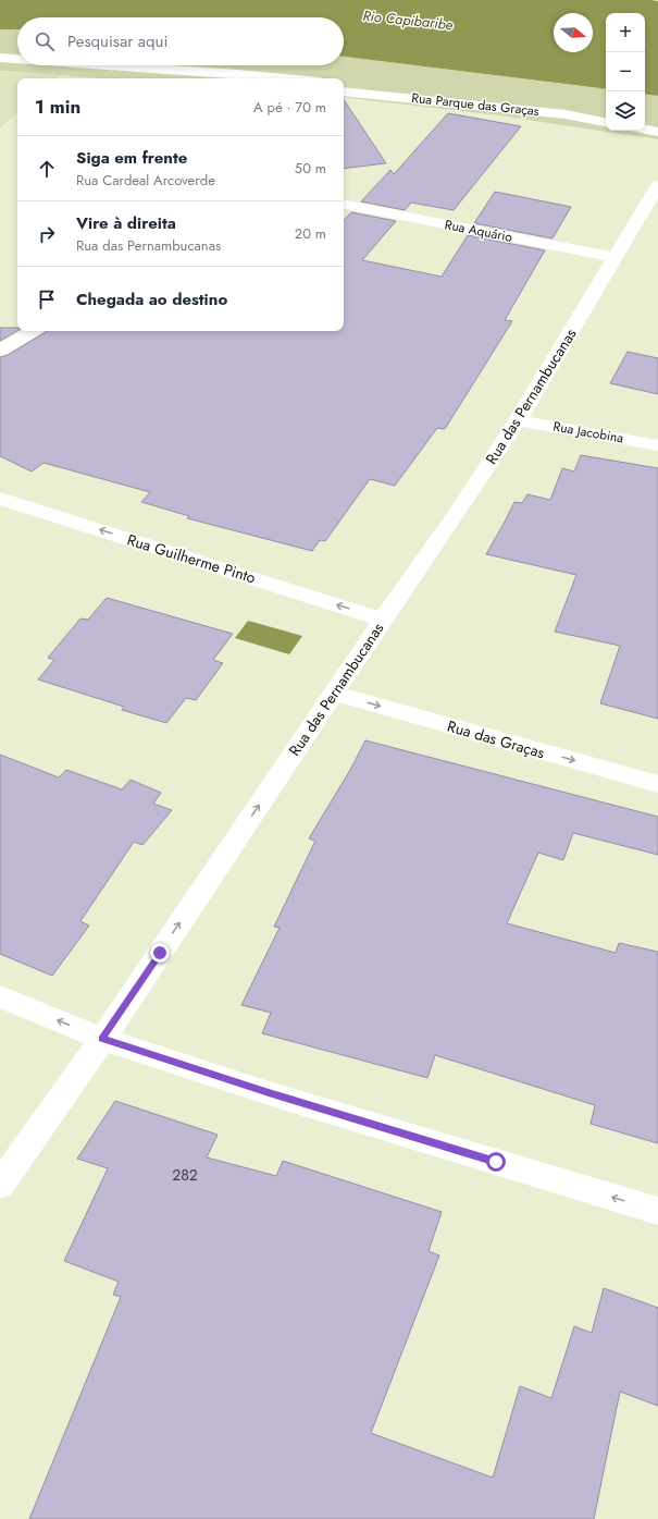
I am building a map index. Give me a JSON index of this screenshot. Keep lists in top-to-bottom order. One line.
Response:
{"streets":{"street":["Rua Parque das Graças","Rua Aquário","Rua das Pernambucanas","Rua Jacobina","Rua Guilherme Pinto","Rua das Graças"]},"crossings":[["Rua Aquário","Rua das Pernambucanas"],["Rua das Pernambucanas","Rua Jacobina"],["Rua das Pernambucanas","Rua Guilherme Pinto"],["Rua das Pernambucanas","Rua das Graças"]],"one_way":["Rua Guilherme Pinto","Rua das Graças"],"water":["Rio Capibaribe"],"house_numbers":["282"],"north":"right","page":{"map_buttons":["+","−"],"search":"Pesquisar aqui","heading":["1 min","A pé · 70 m"],"list":[["Siga em frente","Rua Cardeal Arcoverde","50 m"],["Vire à direita","Rua das Pernambucanas","20 m"],"Chegada ao destino"]}}
